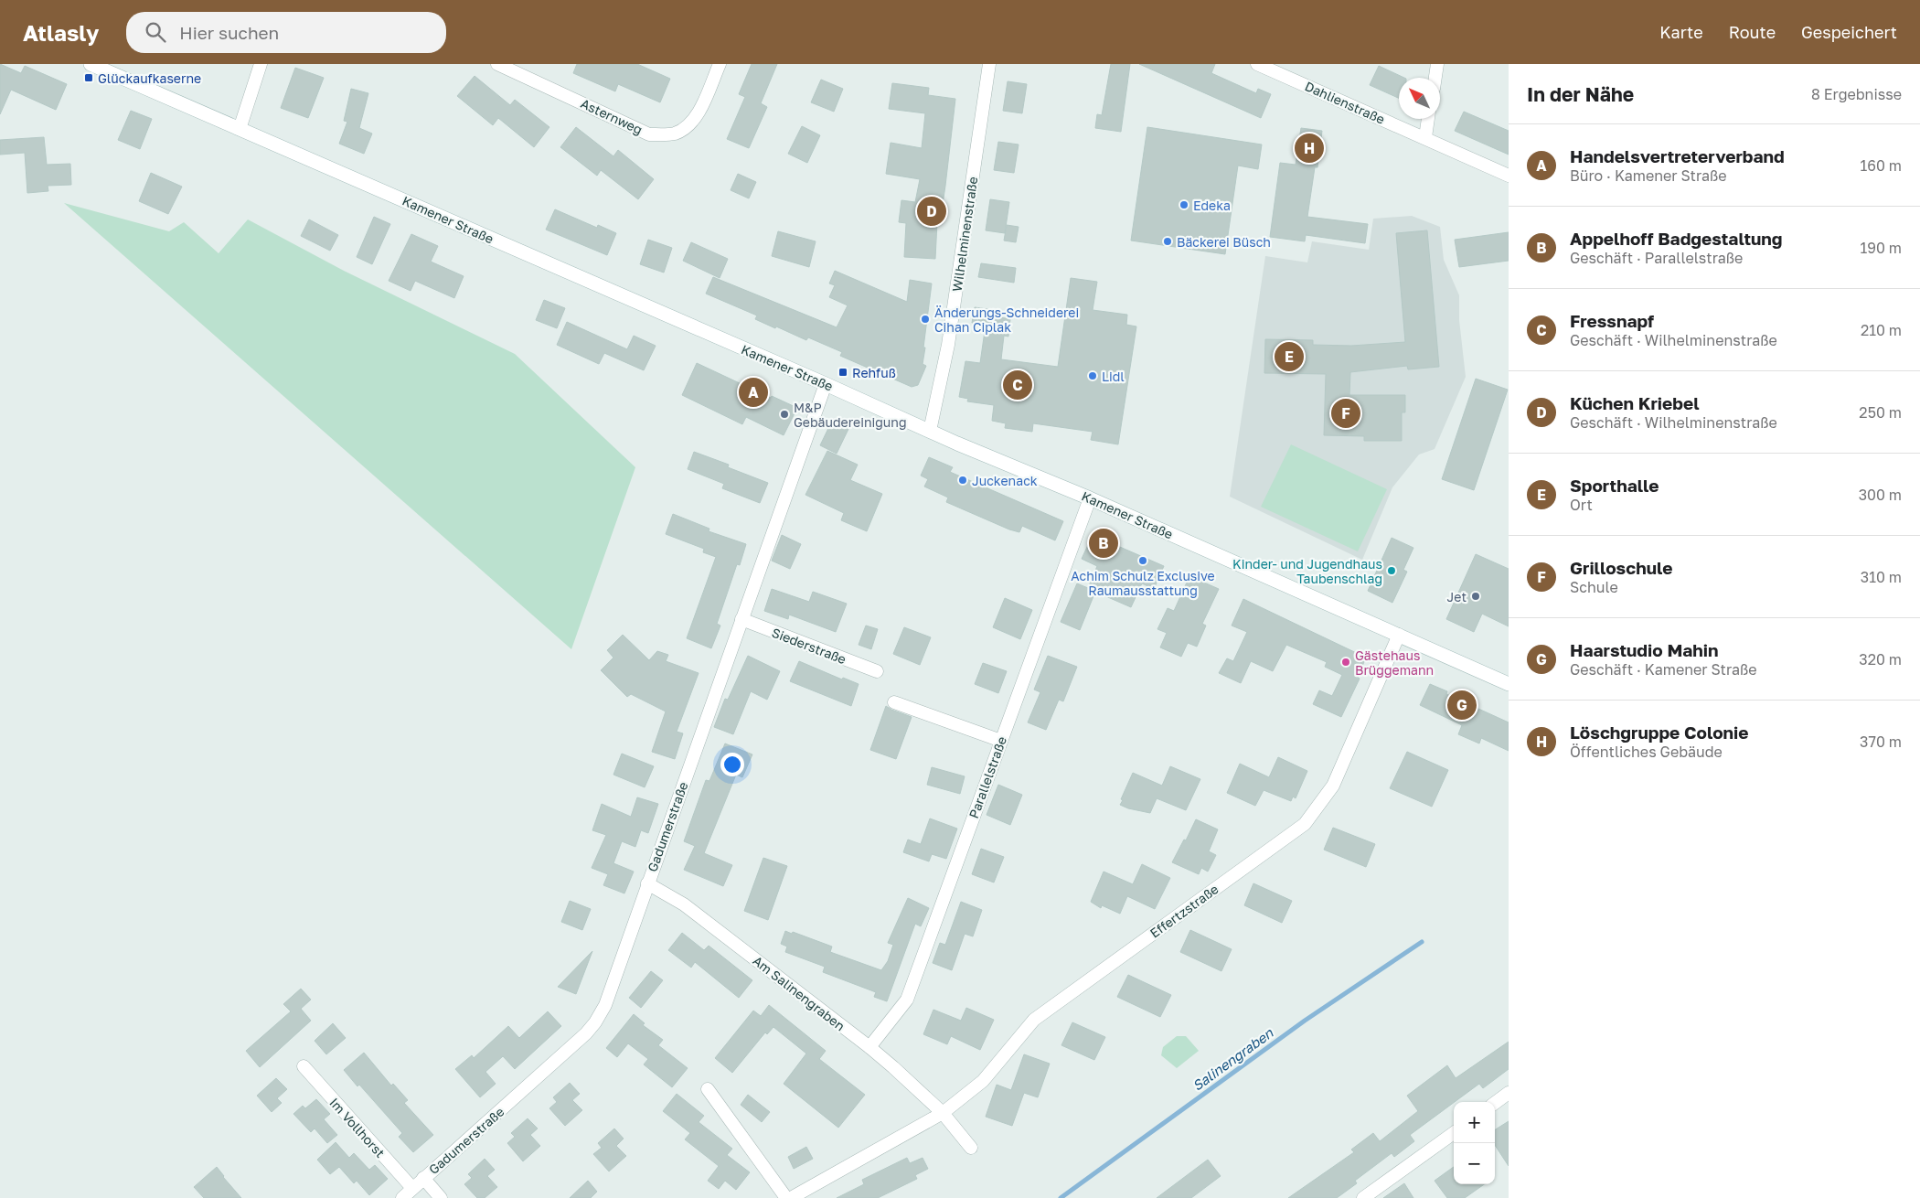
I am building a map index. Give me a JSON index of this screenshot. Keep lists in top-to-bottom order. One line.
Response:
{"streets":{"main road":["Kamener Straße"],"street":["Dahlienstraße","Asternweg","Wilhelminenstraße","Siederstraße","Parallelstraße","Gadumerstraße","Effertzstraße","Am Salinengraben","Im Vollhorst"]},"crossings":[["Kamener Straße","Wilhelminenstraße"],["Kamener Straße","Parallelstraße"],["Kamener Straße","Gadumerstraße"],["Kamener Straße","Effertzstraße"],["Siederstraße","Gadumerstraße"],["Parallelstraße","Am Salinengraben"],["Gadumerstraße","Am Salinengraben"],["Gadumerstraße","Im Vollhorst"],["Effertzstraße","Am Salinengraben"]],"water":["Salinengraben"],"places":{"transit":["Glückaufkaserne","Rehfuß"],"other":["Edeka","Bäckerei Büsch","Änderungs-Schneiderei Cihan Ciplak","Lidl","M&P Gebäudereinigung","Juckenack","Achim Schulz Exclusive Raumausstattung","Kinder- und Jugendhaus Taubenschlag","Jet","Gästehaus Brüggemann"]},"north":"top left","page":{"header":"Atlasly","search":"Hier suchen","nav":["Karte","Route","Gespeichert"],"heading":["In der Nähe","8 Ergebnisse"],"list":[{"mark":"A","name":"Handelsvertreterverband","note":"Büro · Kamener Straße","value":"160 m"},{"mark":"B","name":"Appelhoff Badgestaltung","note":"Geschäft · Parallelstraße","value":"190 m"},{"mark":"C","name":"Fressnapf","note":"Geschäft · Wilhelminenstraße","value":"210 m"},{"mark":"D","name":"Küchen Kriebel","note":"Geschäft · Wilhelminenstraße","value":"250 m"},{"mark":"E","name":"Sporthalle","note":"Ort","value":"300 m"},{"mark":"F","name":"Grilloschule","note":"Schule","value":"310 m"},{"mark":"G","name":"Haarstudio Mahin","note":"Geschäft · Kamener Straße","value":"320 m"},{"mark":"H","name":"Löschgruppe Colonie","note":"Öffentliches Gebäude","value":"370 m"}],"pins":["H","D","E","C","A","F","B","G"],"map_buttons":["+","−"]}}
